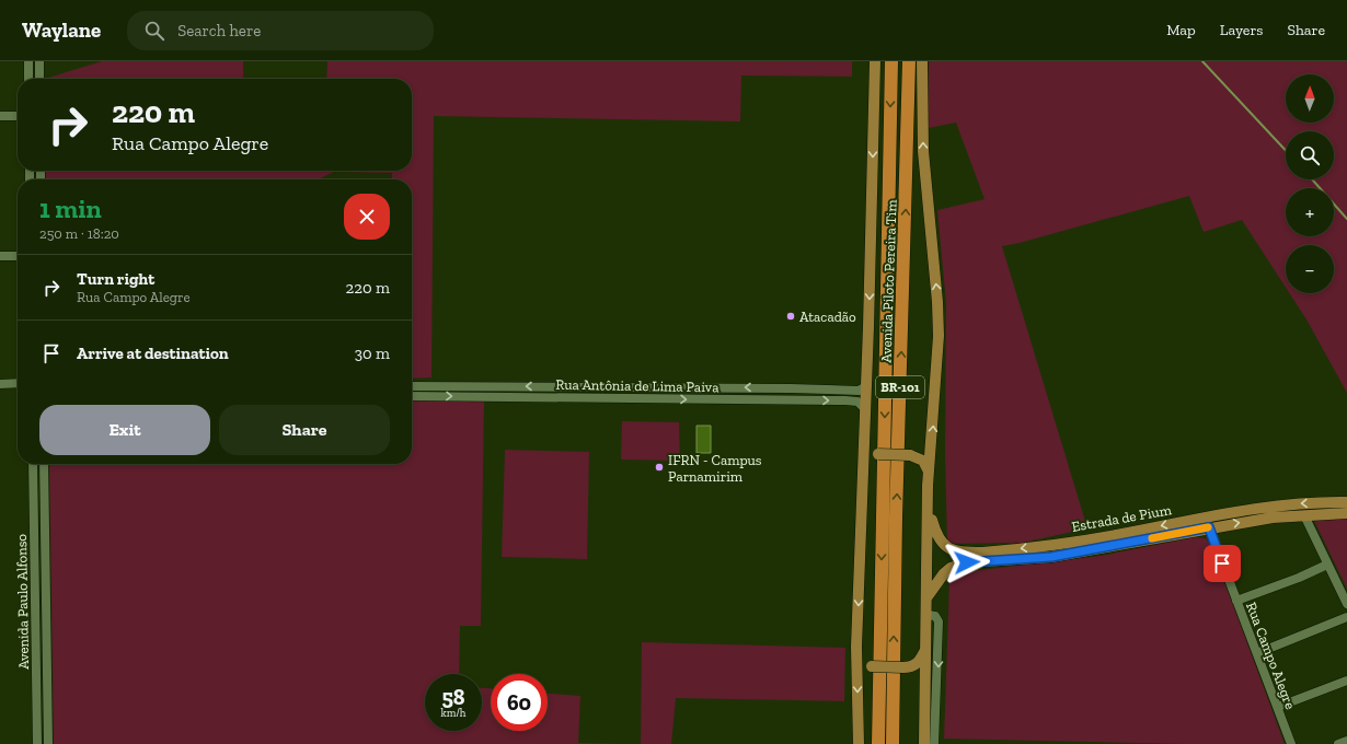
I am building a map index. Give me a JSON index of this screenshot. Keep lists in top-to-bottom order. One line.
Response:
{"streets":{"highway":["Avenida Piloto Pereira Tim","BR-101"],"main road":["Estrada de Pium"],"street":["Rua Antônia de Lima Paiva","Avenida Paulo Alfonso","Rua Campo Alegre"]},"crossings":[["Avenida Piloto Pereira Tim","BR-101"],["Estrada de Pium","Rua Campo Alegre"]],"places":["Atacadão","IFRN - Campus Parnamirim"],"north":"top","page":{"header":"Waylane","search":"Search here","nav":["Map","Layers","Share"],"map_buttons":["+","−"],"turn":["220 m","Rua Campo Alegre"],"heading":["1 min","250 m · 18:20"],"list":[{"name":"Turn right","note":"Rua Campo Alegre","value":"220 m"},{"name":"Arrive at destination","value":"30 m"}],"buttons":["Exit","Share"],"speed":"58 km/h","limit":"60"}}
